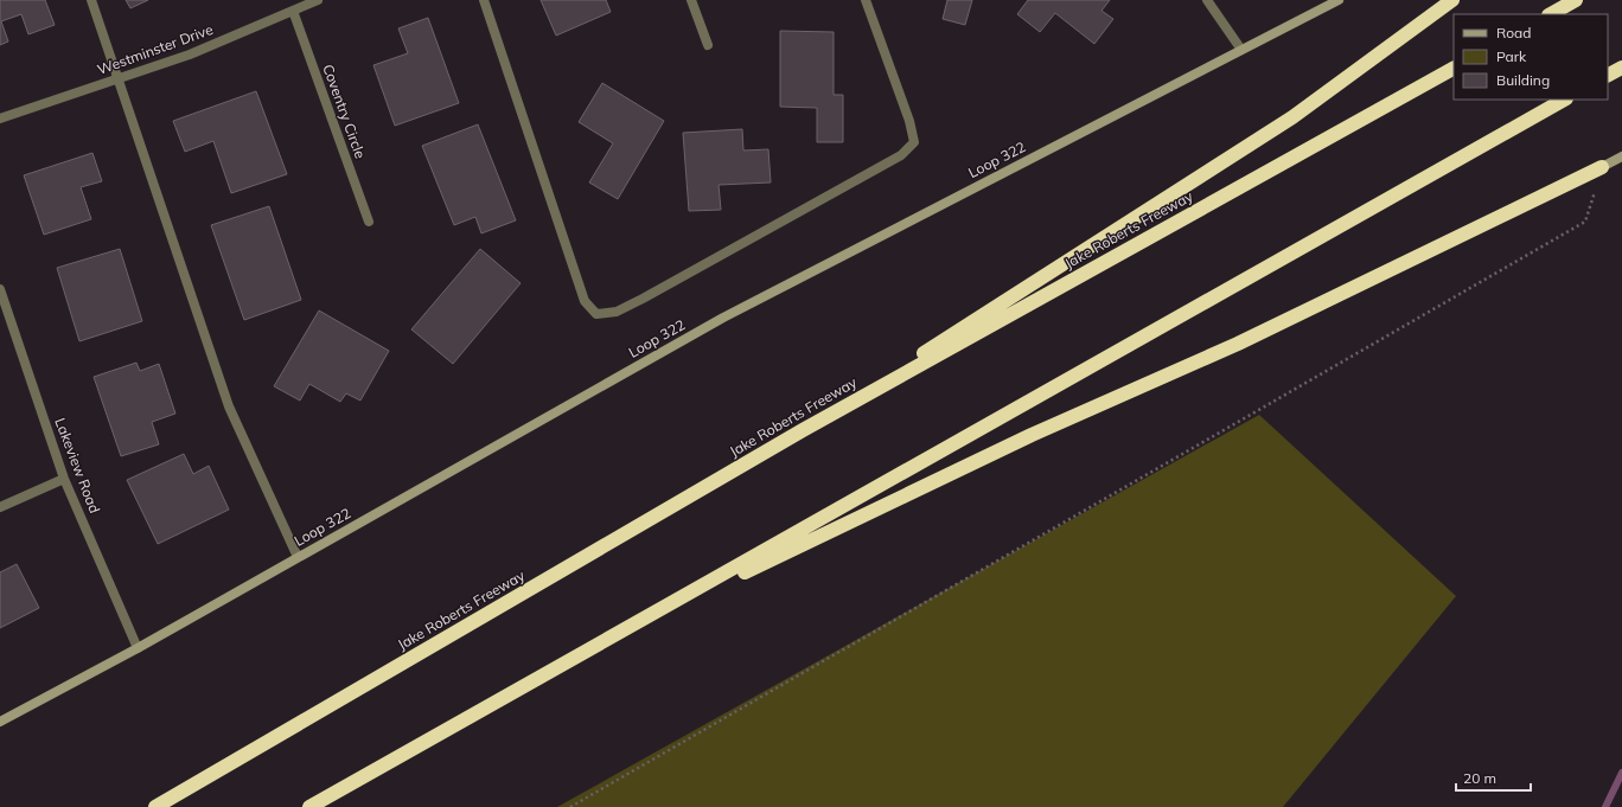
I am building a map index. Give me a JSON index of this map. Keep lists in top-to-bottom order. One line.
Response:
{"streets":{"highway":["Jake Roberts Freeway"],"main road":["Loop 322"],"street":["Westminster Drive","Coventry Circle","Lakeview Road"]},"crossings":[["Westminster Drive","Coventry Circle"],["Loop 322","Lakeview Road"]],"legend":["Road","Park","Building"],"scale_bar":"20 m"}
